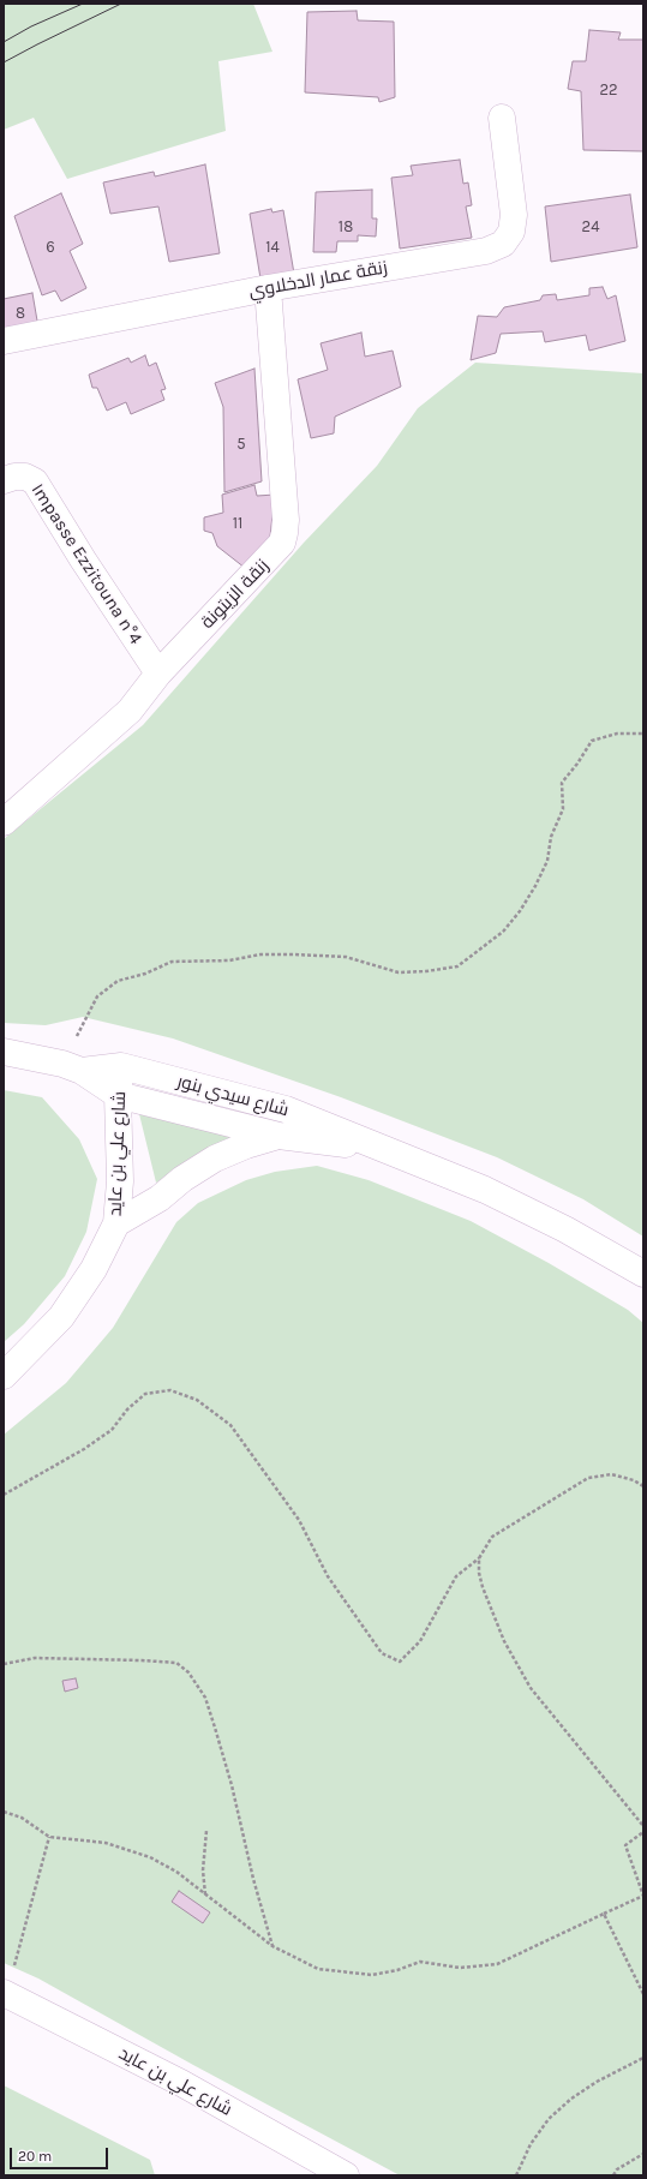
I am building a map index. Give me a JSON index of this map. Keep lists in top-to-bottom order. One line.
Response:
{"streets":{"street":["زنقة عمار الدخلاوي","Impasse Ezzitouna n°4","زنقة الزيتونة","شارع سيدي بنور","شارع علي بن عايد"]},"crossings":[["زنقة عمار الدخلاوي","زنقة الزيتونة"],["Impasse Ezzitouna n°4","زنقة الزيتونة"],["شارع سيدي بنور","شارع علي بن عايد"]],"house_numbers":["22","18","24","6","14","8","5","11"],"scale_bar":"20 m"}
